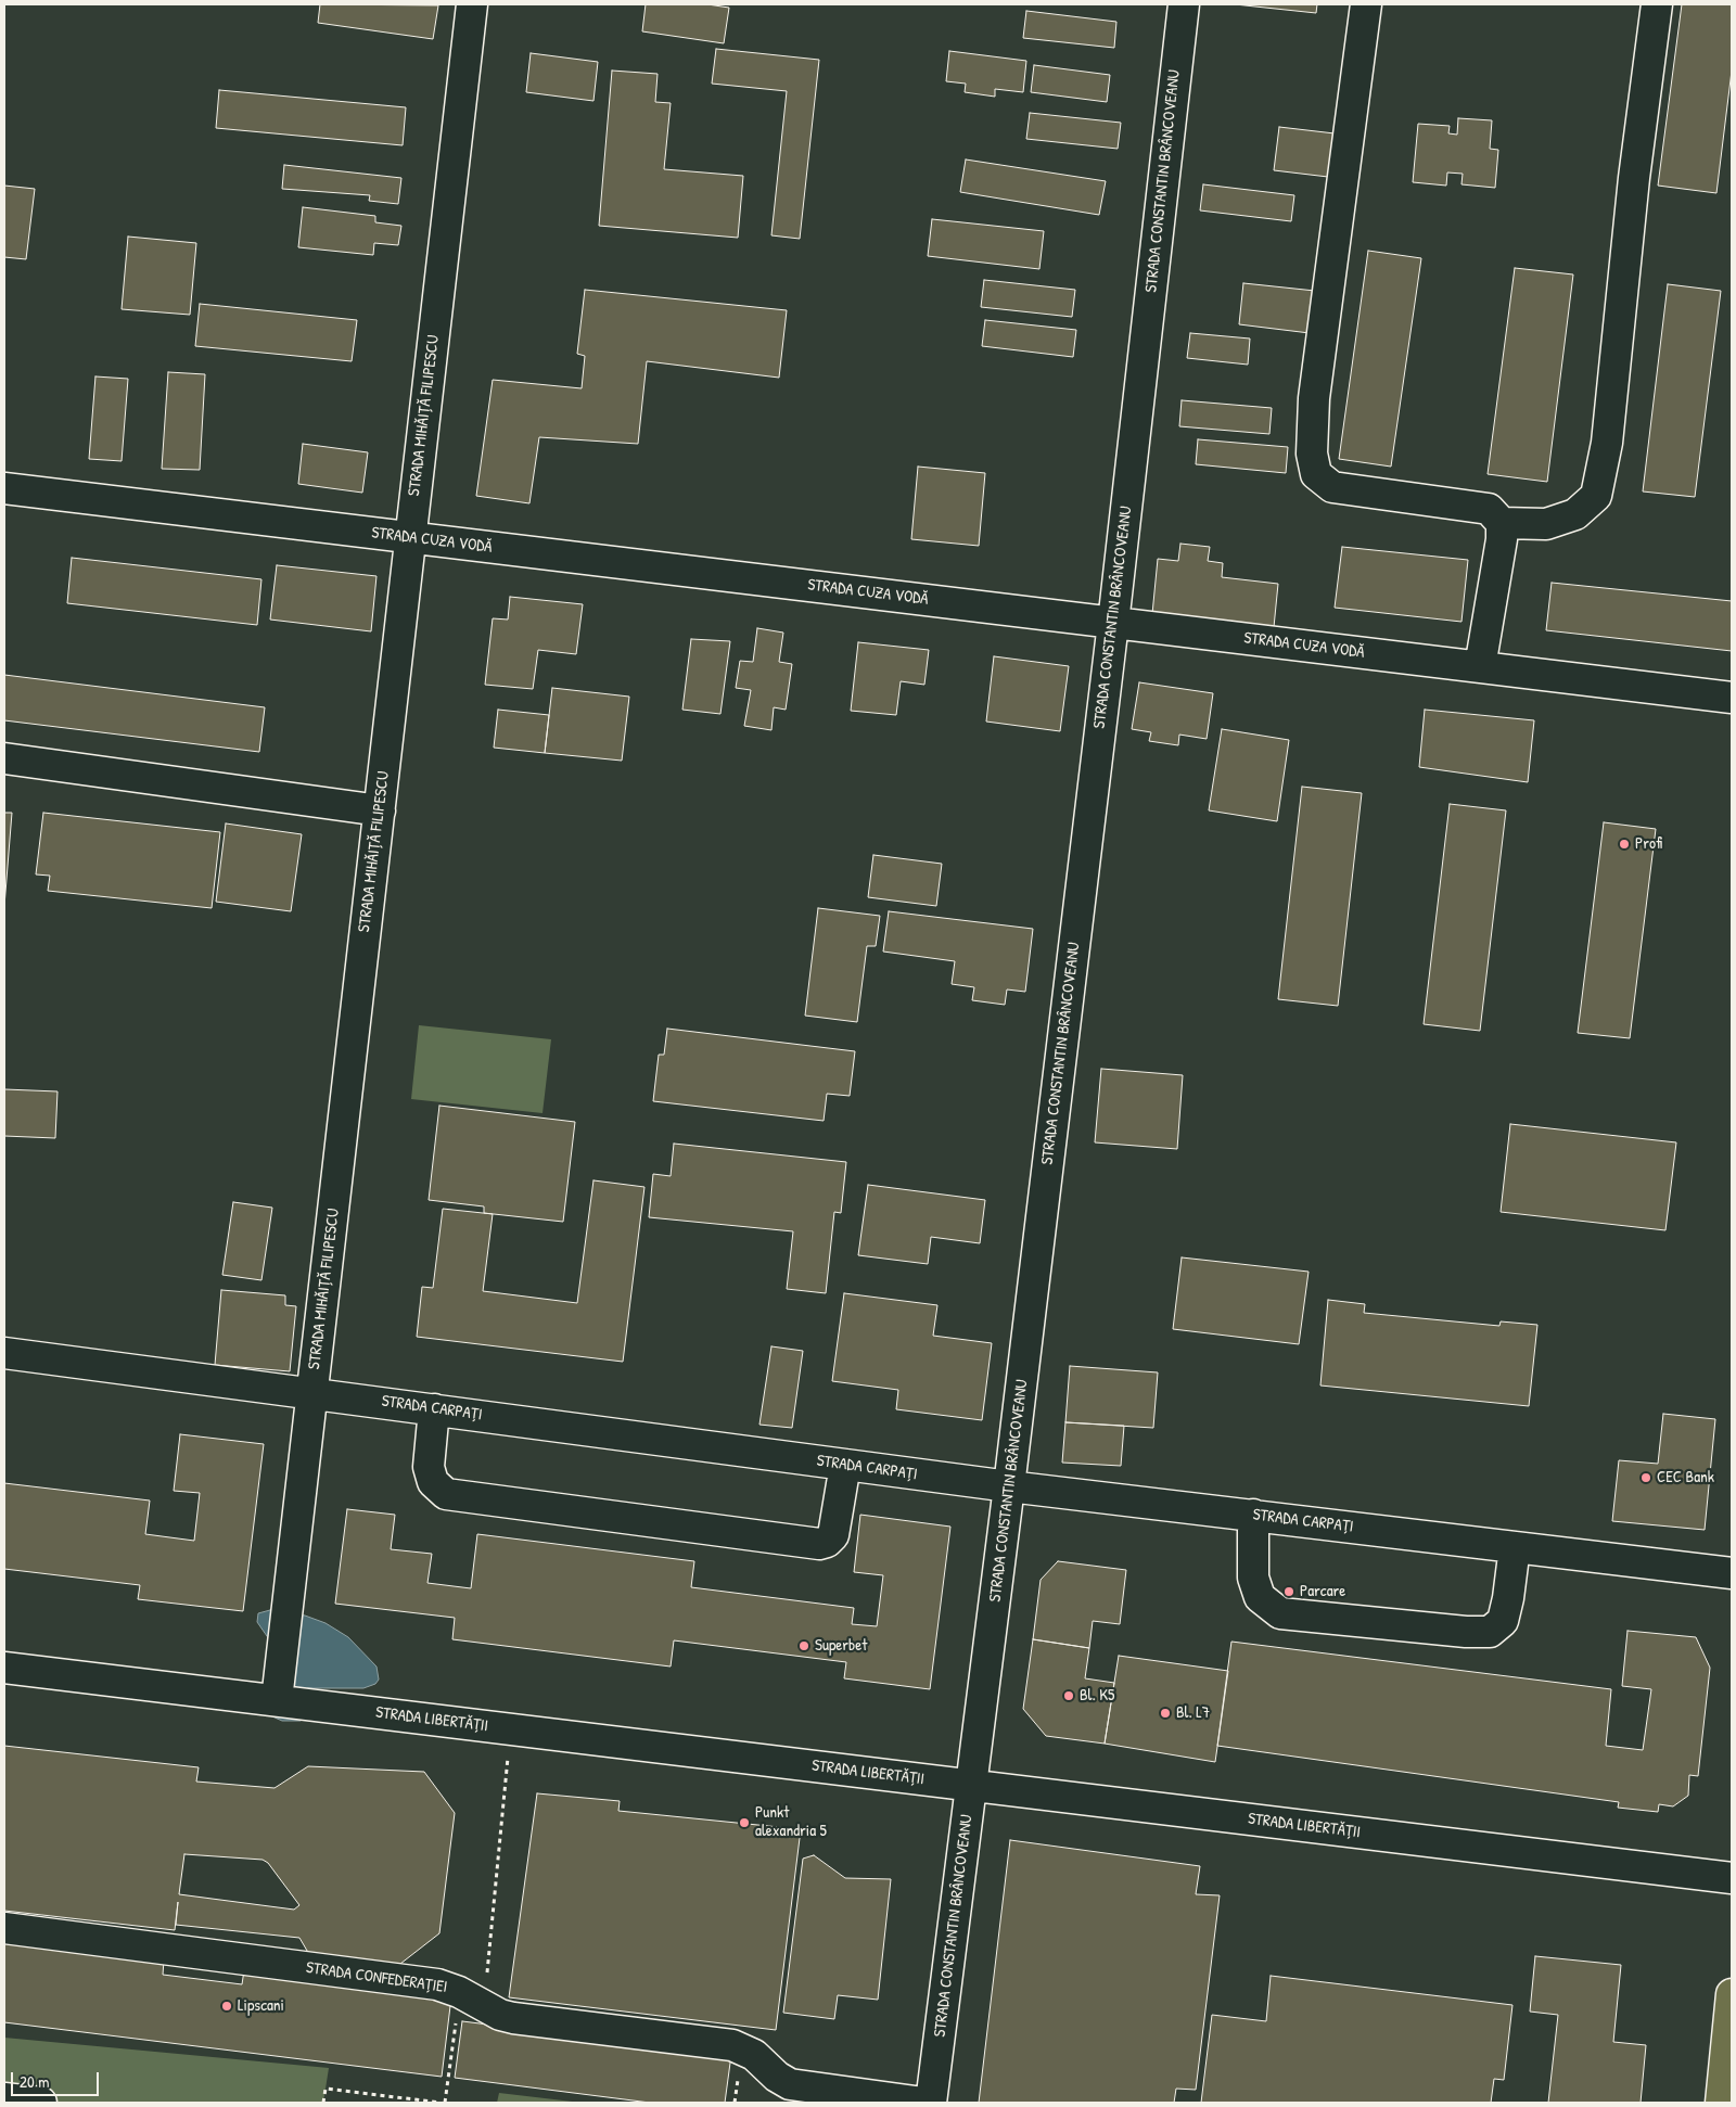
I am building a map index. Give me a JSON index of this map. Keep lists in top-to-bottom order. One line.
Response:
{"streets":{"street":["STRADA CONSTANTIN BRÂNCOVEANU","STRADA MIHĂIȚĂ FILIPESCU","STRADA CUZA VODĂ","STRADA CARPAȚI","STRADA LIBERTĂȚII","STRADA CONFEDERAȚIEI"]},"crossings":[["STRADA CONSTANTIN BRÂNCOVEANU","STRADA CUZA VODĂ"],["STRADA CONSTANTIN BRÂNCOVEANU","STRADA CARPAȚI"],["STRADA CONSTANTIN BRÂNCOVEANU","STRADA LIBERTĂȚII"],["STRADA MIHĂIȚĂ FILIPESCU","STRADA CUZA VODĂ"],["STRADA MIHĂIȚĂ FILIPESCU","STRADA CARPAȚI"],["STRADA MIHĂIȚĂ FILIPESCU","STRADA LIBERTĂȚII"]],"places":["Profi","CEC Bank","Parcare","Superbet","Bl. K5","Bl. L7","Punkt alexandria 5","Lipscani"],"scale_bar":"20 m"}
